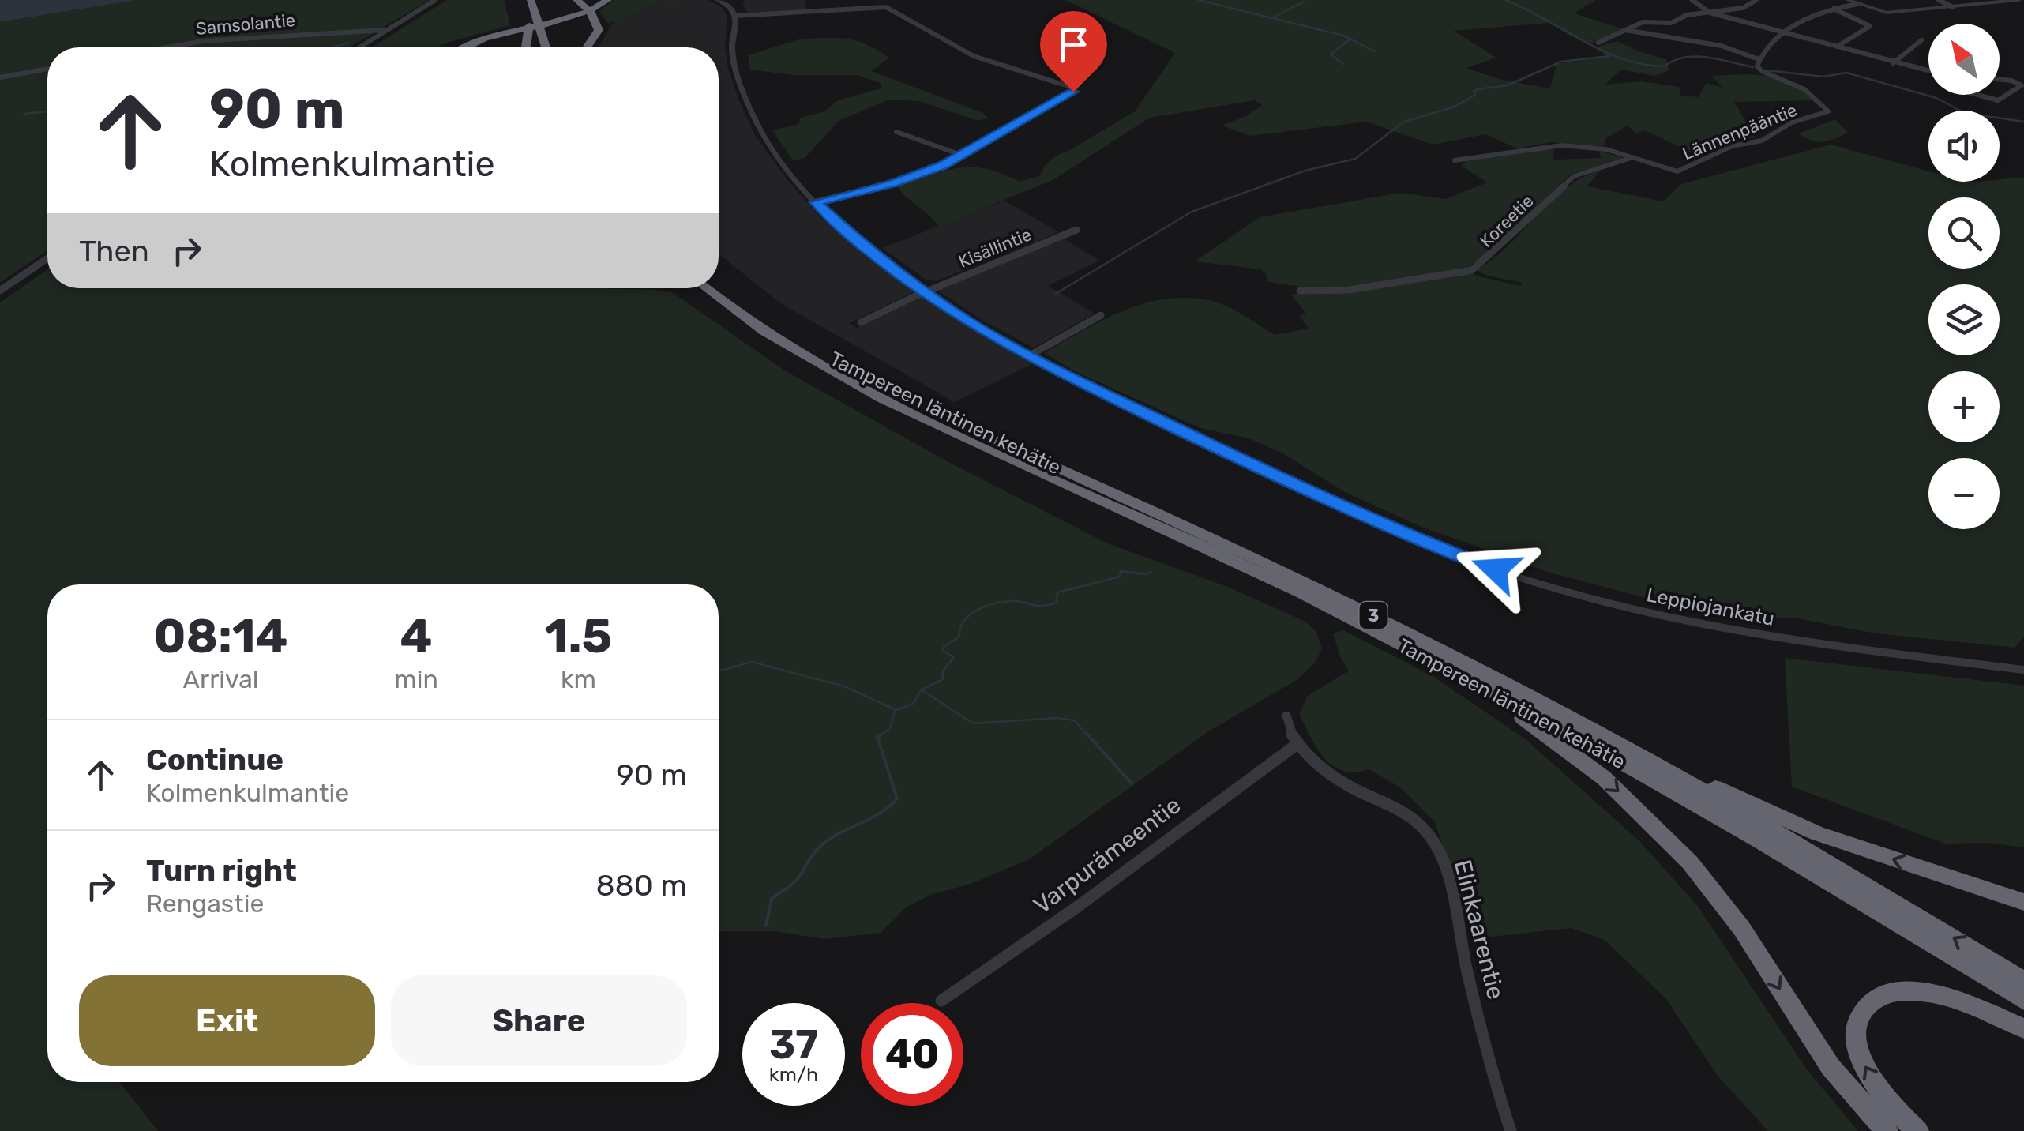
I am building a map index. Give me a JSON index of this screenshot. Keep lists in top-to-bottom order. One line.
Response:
{"streets":{"highway":["Tampereen läntinen kehätie","3"],"street":["Samsolantie","Lännenpääntie","Koreetie","Kisällintie","Leppiojankatu","Varpurämeentie","Elinkaarentie"]},"crossings":[["Lännenpääntie","Koreetie"],["Kisällintie","Leppiojankatu"],["Varpurämeentie","Elinkaarentie"]],"north":"top left","page":{"map_buttons":["+","−"],"turn":["90 m","Kolmenkulmantie"],"then":"Then","eta":["08:14","Arrival","4","min","1.5","km"],"list":[{"name":"Continue","note":"Kolmenkulmantie","value":"90 m"},{"name":"Turn right","note":"Rengastie","value":"880 m"}],"buttons":["Exit","Share"],"speed":"37 km/h","limit":"40"}}
